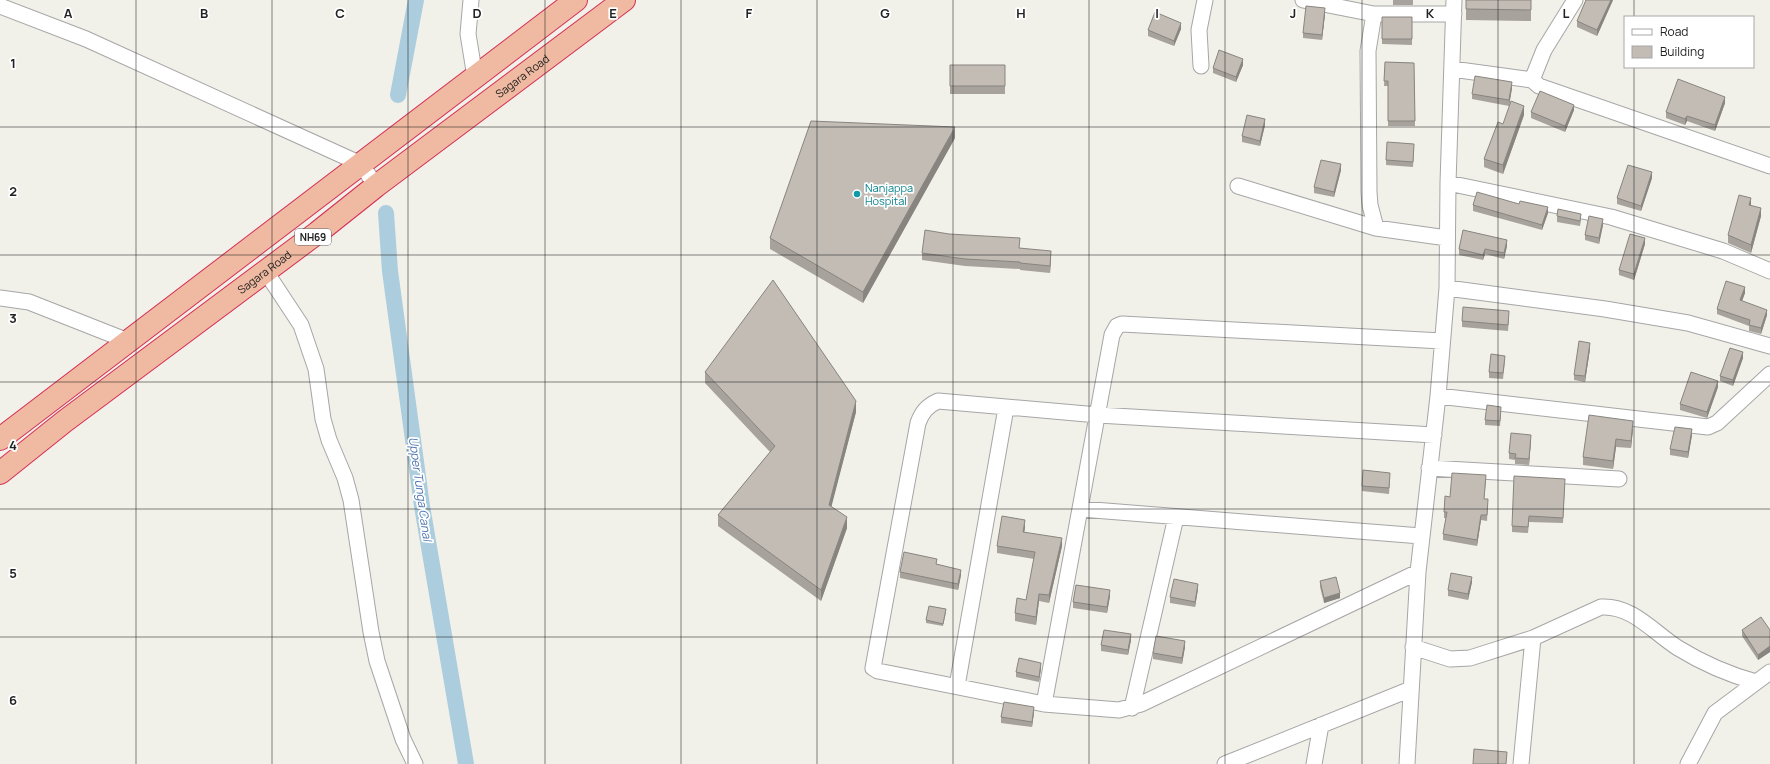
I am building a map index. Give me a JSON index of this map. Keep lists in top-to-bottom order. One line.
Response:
{"streets":{"highway":["Sagara Road","NH69"]},"water":["Upper Tunga Canal"],"places":["Nanjappa Hospital"],"legend":["Road","Building"],"grid":{"columns":["A","B","C","D","E","F","G","H","I","J","K","L"],"rows":["1","2","3","4","5","6"]}}
